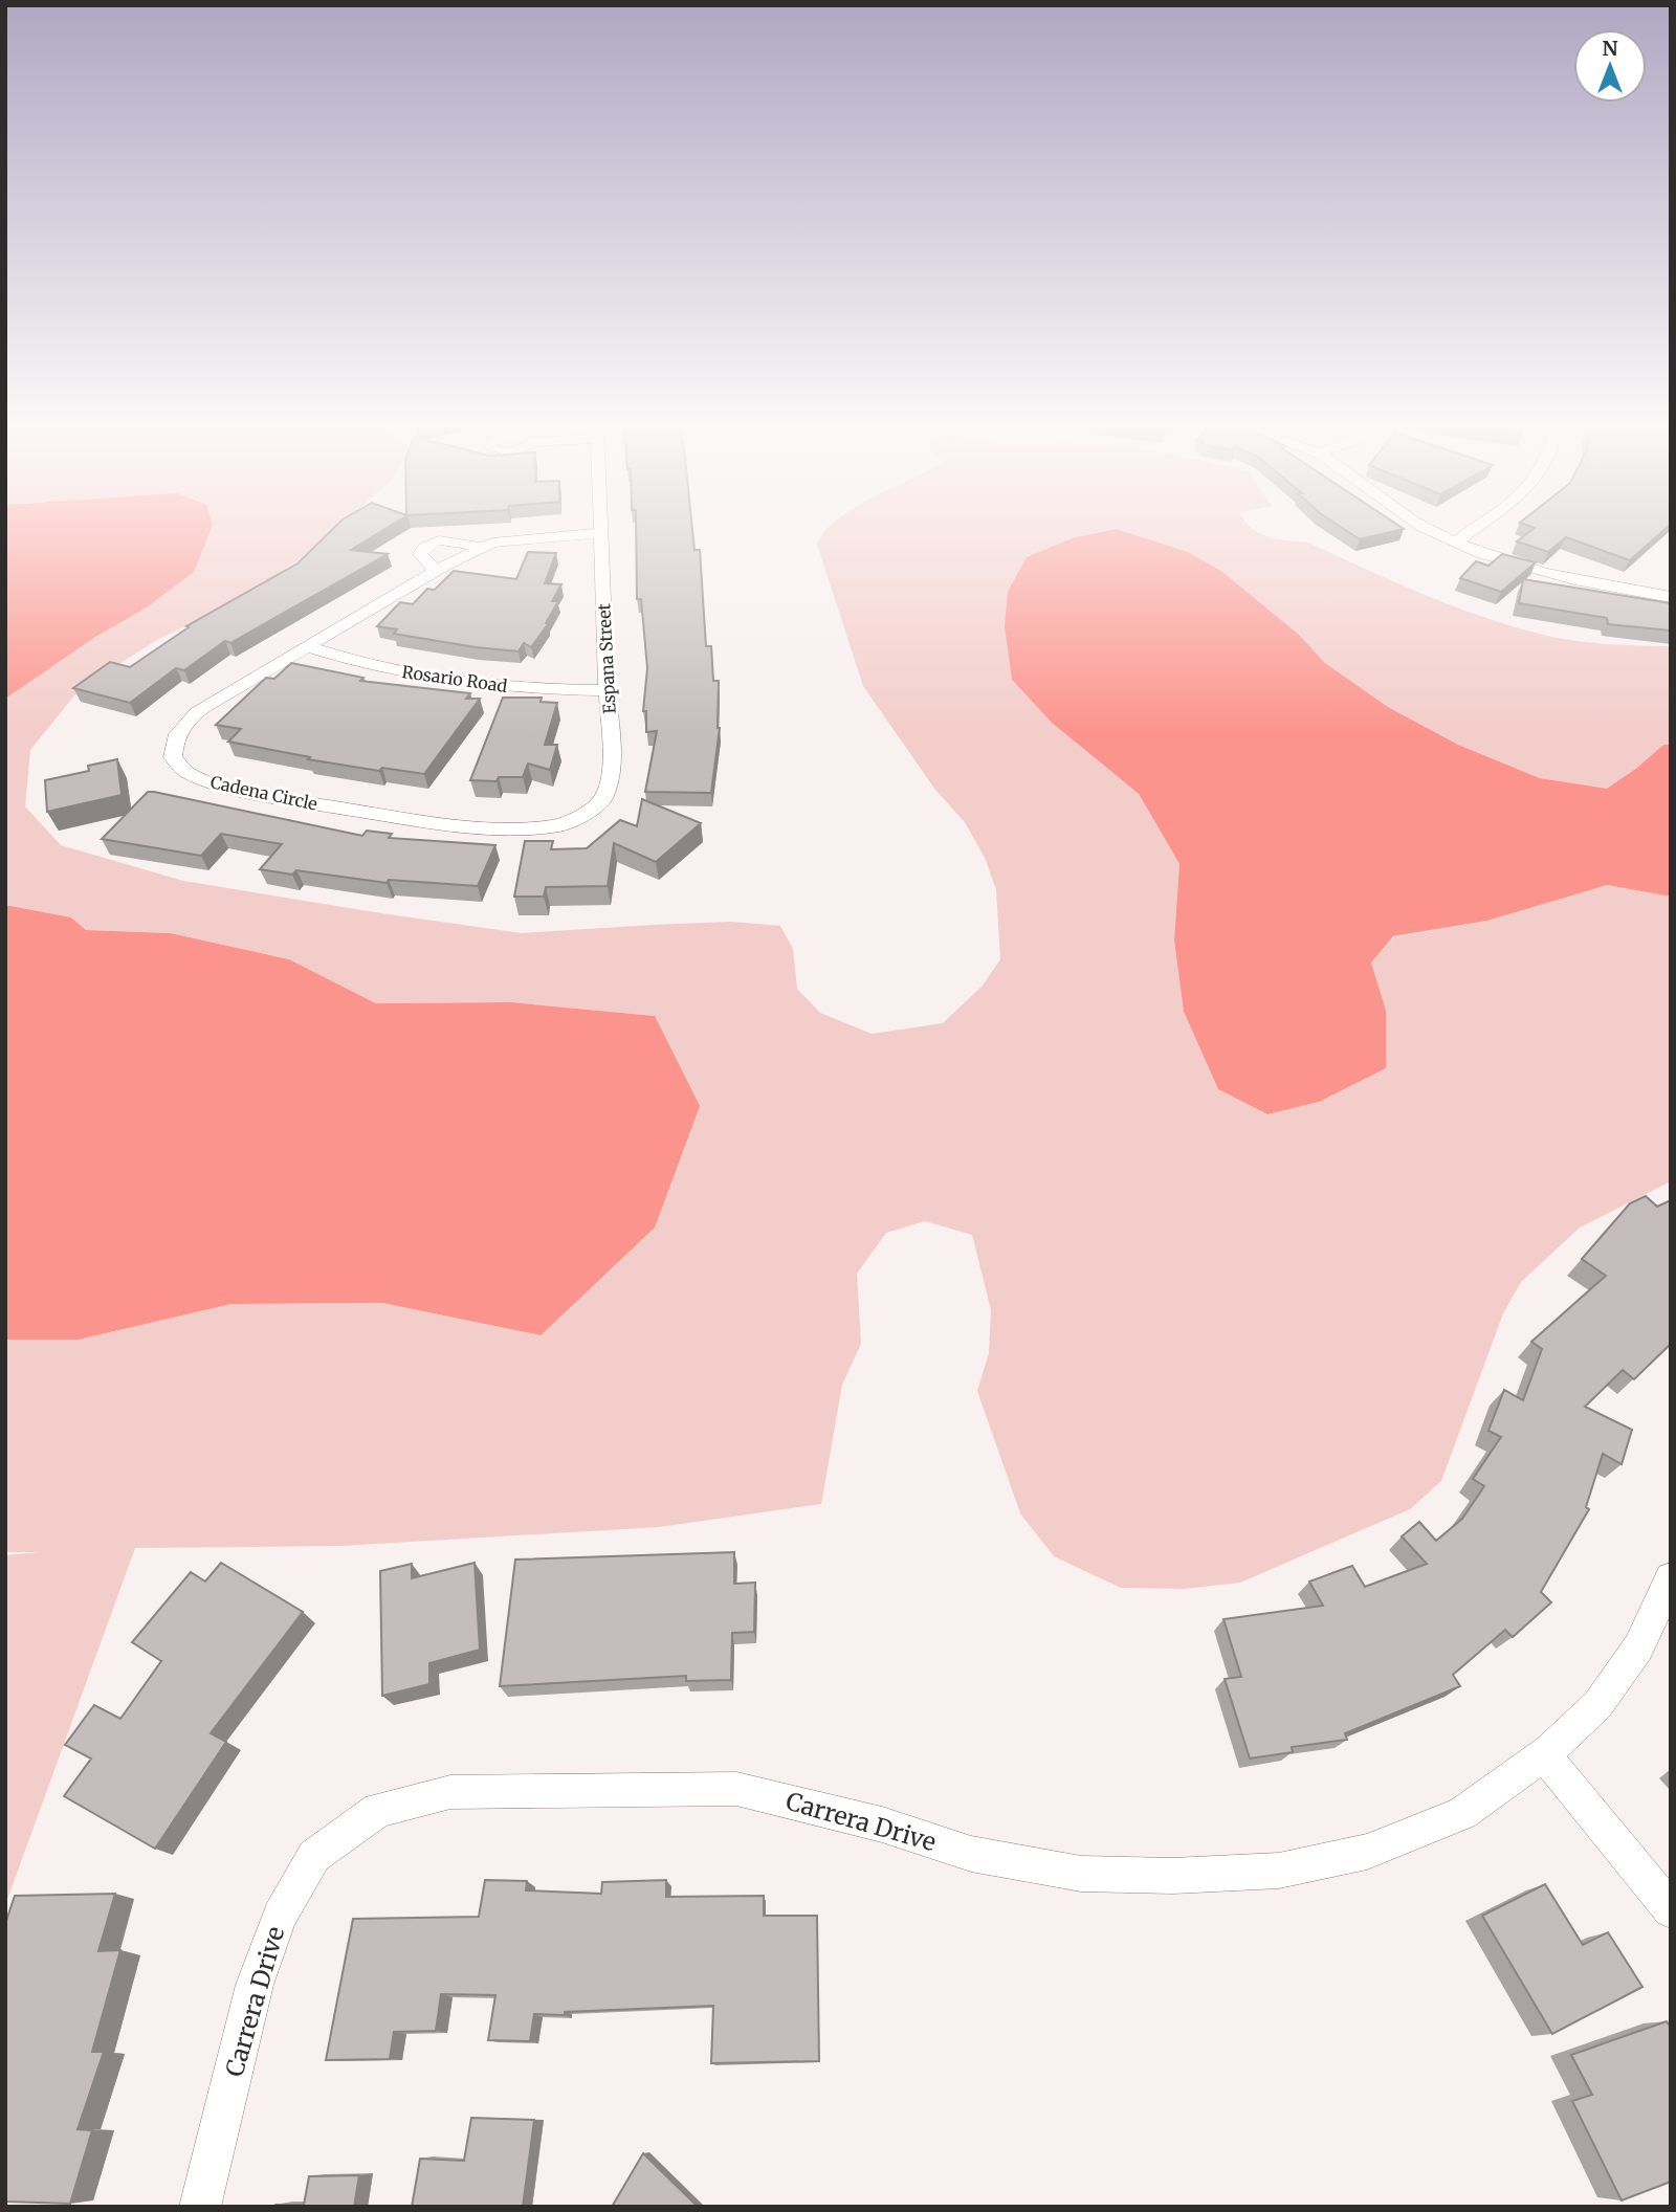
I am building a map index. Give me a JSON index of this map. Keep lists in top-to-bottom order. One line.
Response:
{"streets":{"street":["Espana Street","Rosario Road","Cadena Circle","Carrera Drive"]},"crossings":[["Espana Street","Rosario Road"],["Espana Street","Cadena Circle"],["Rosario Road","Cadena Circle"]],"north":"top"}
